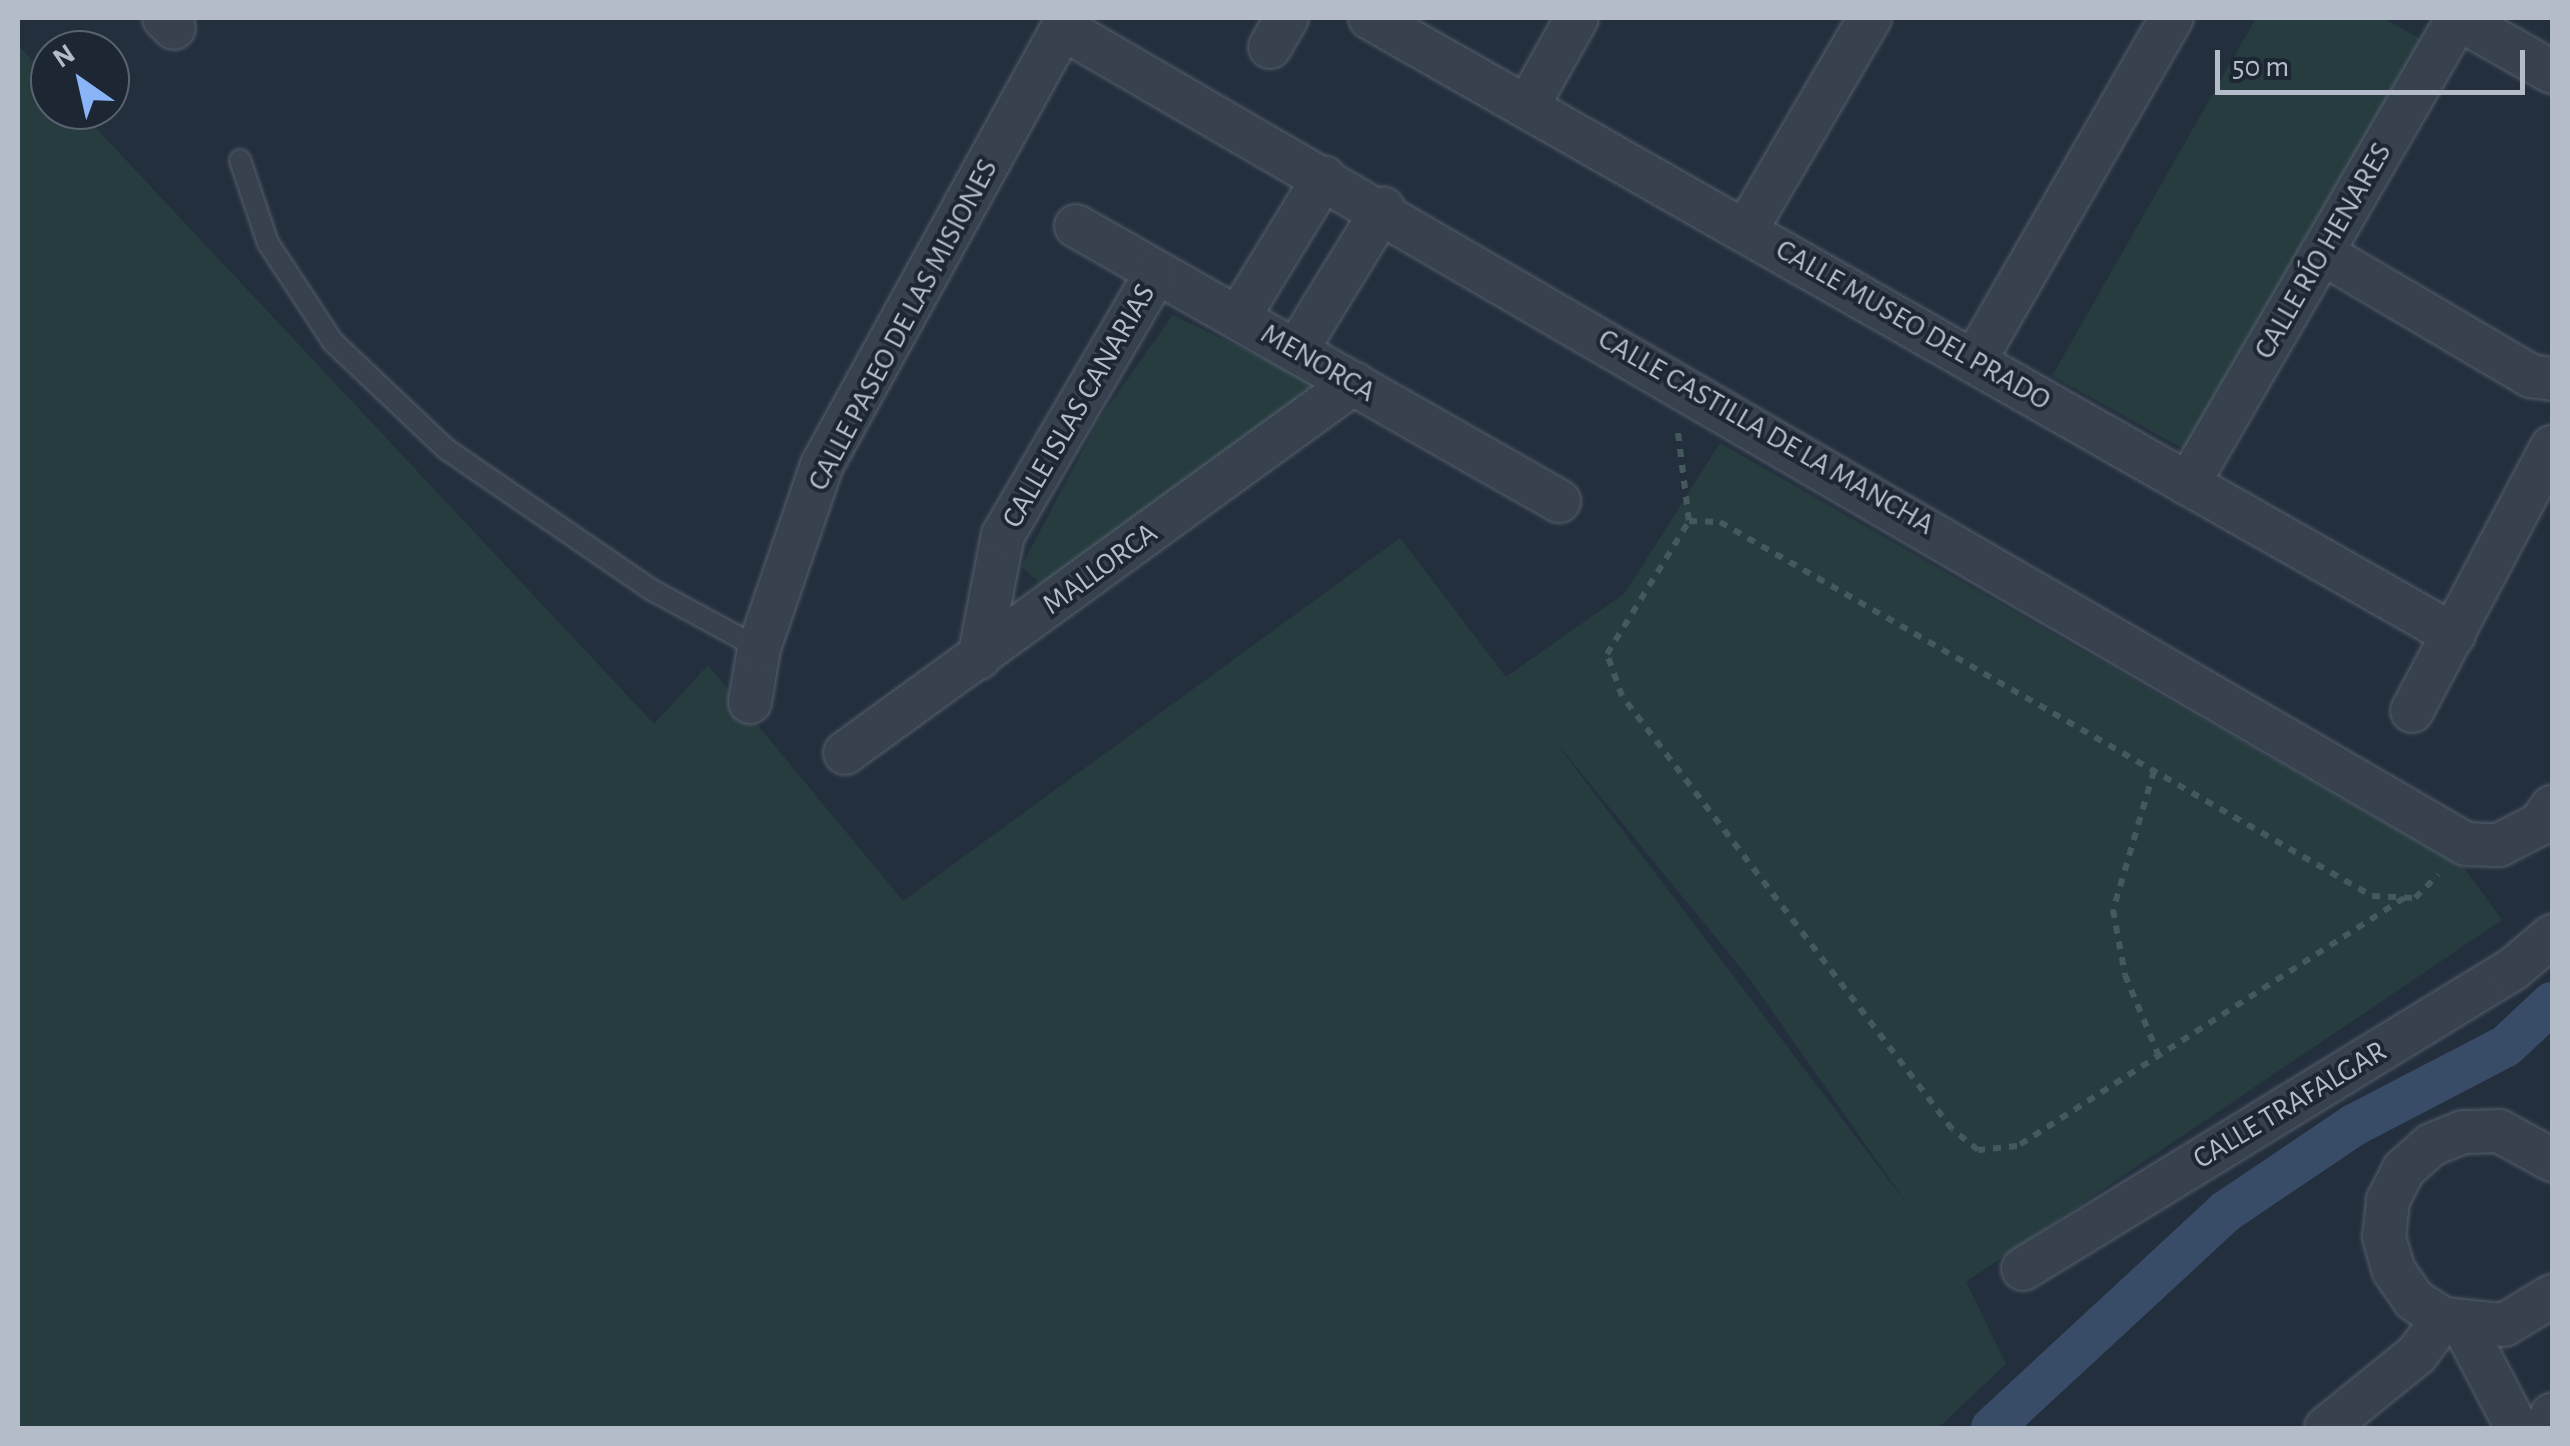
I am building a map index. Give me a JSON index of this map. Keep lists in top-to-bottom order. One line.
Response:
{"streets":{"street":["CALLE RÍO HENARES","CALLE PASEO DE LAS MISIONES","CALLE MUSEO DEL PRADO","MENORCA","CALLE ISLAS CANARIAS","CALLE CASTILLA DE LA MANCHA","MALLORCA","CALLE TRAFALGAR"]},"crossings":[["CALLE RÍO HENARES","CALLE MUSEO DEL PRADO"],["CALLE PASEO DE LAS MISIONES","CALLE CASTILLA DE LA MANCHA"],["MENORCA","CALLE ISLAS CANARIAS"],["MENORCA","MALLORCA"],["CALLE ISLAS CANARIAS","MALLORCA"]],"scale_bar":"50 m","north":"top left"}
